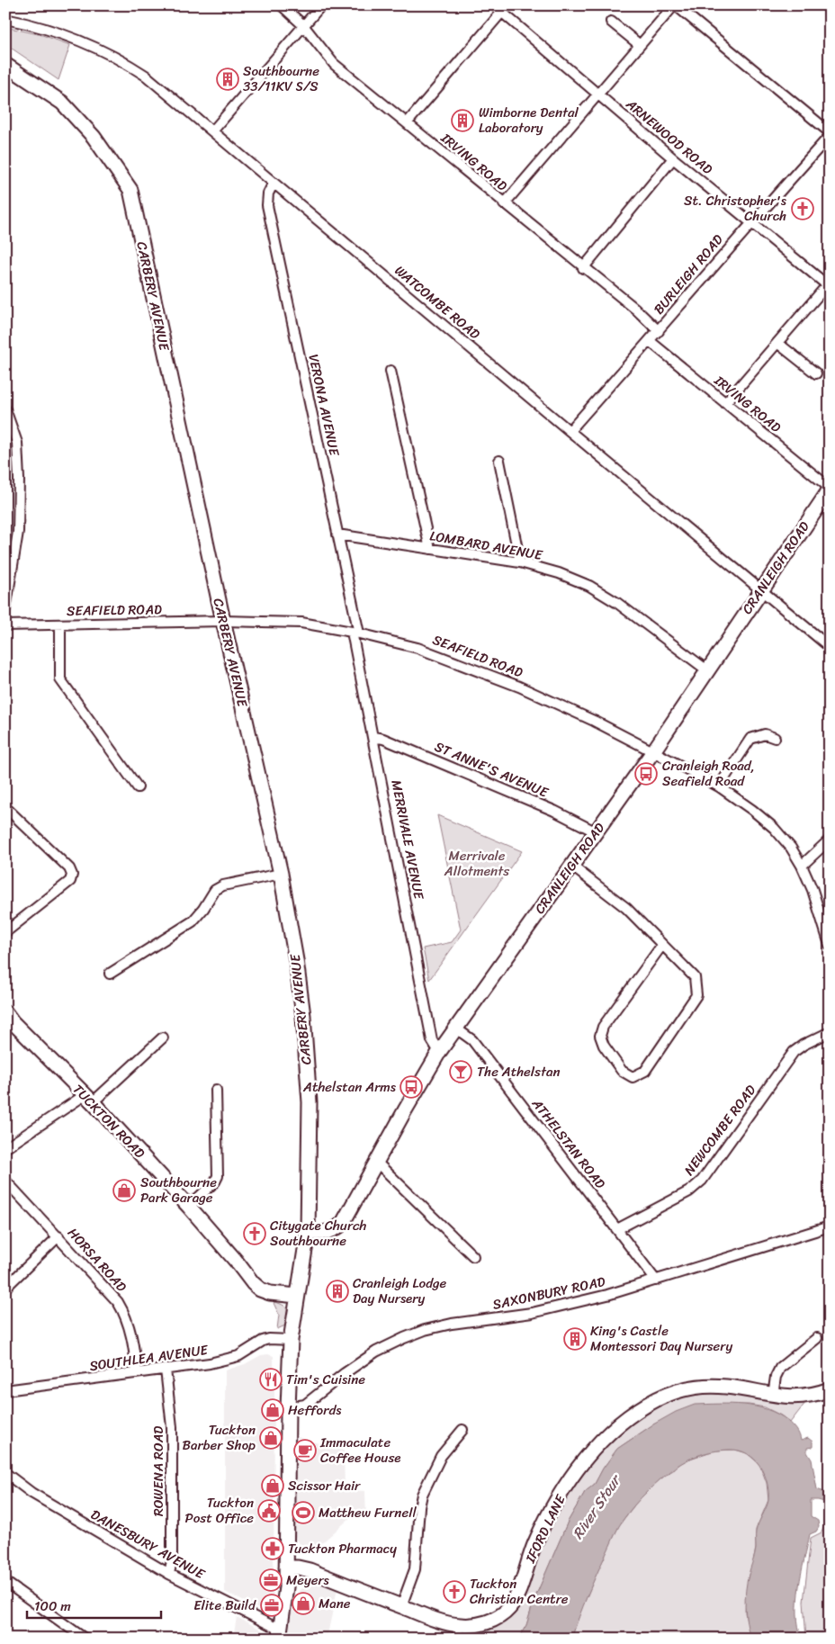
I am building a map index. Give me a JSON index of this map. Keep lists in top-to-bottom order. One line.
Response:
{"streets":{"street":["ARNEWOOD ROAD","IRVING ROAD","BURLEIGH ROAD","CARBERY AVENUE","WATCOMBE ROAD","VERONA AVENUE","LOMBARD AVENUE","CRANLEIGH ROAD","SEAFIELD ROAD","ST ANNE'S AVENUE","MERRIVALE AVENUE","TUCKTON ROAD","NEWCOMBE ROAD","ATHELSTAN ROAD","HORSA ROAD","SAXONBURY ROAD","SOUTHLEA AVENUE","ROWENA ROAD","IFORD LANE","DANESBURY AVENUE"]},"crossings":[["ARNEWOOD ROAD","BURLEIGH ROAD"],["IRVING ROAD","BURLEIGH ROAD"],["IRVING ROAD","CRANLEIGH ROAD"],["BURLEIGH ROAD","WATCOMBE ROAD"],["CARBERY AVENUE","CRANLEIGH ROAD"],["CARBERY AVENUE","SEAFIELD ROAD"],["CARBERY AVENUE","TUCKTON ROAD"],["WATCOMBE ROAD","VERONA AVENUE"],["WATCOMBE ROAD","CRANLEIGH ROAD"],["VERONA AVENUE","LOMBARD AVENUE"],["VERONA AVENUE","SEAFIELD ROAD"],["VERONA AVENUE","MERRIVALE AVENUE"],["LOMBARD AVENUE","CRANLEIGH ROAD"],["CRANLEIGH ROAD","SEAFIELD ROAD"],["CRANLEIGH ROAD","ST ANNE'S AVENUE"],["CRANLEIGH ROAD","MERRIVALE AVENUE"],["CRANLEIGH ROAD","ATHELSTAN ROAD"],["SEAFIELD ROAD","MERRIVALE AVENUE"],["ST ANNE'S AVENUE","MERRIVALE AVENUE"],["NEWCOMBE ROAD","ATHELSTAN ROAD"],["ATHELSTAN ROAD","SAXONBURY ROAD"],["HORSA ROAD","SOUTHLEA AVENUE"],["SOUTHLEA AVENUE","ROWENA ROAD"],["ROWENA ROAD","DANESBURY AVENUE"]],"water":["River Stour"],"parks":["Merrivale Allotments"],"places":{"building":["Southbourne 33/11KV S/S","Wimborne Dental Laboratory","Cranleigh Lodge Day Nursery","King's Castle Montessori Day Nursery"],"church":["St. Christopher's Church","Citygate Church Southbourne","Tuckton Christian Centre"],"bus stop":["Cranleigh Road, Seafield Road","Athelstan Arms"],"bar":["The Athelstan"],"shop":["Southbourne Park Garage","Heffords","Tuckton Barber Shop","Scissor Hair","Mane"],"restaurant":["Tim's Cuisine"],"cafe":["Immaculate Coffee House"],"public building":["Tuckton Post Office"],"sports":["Matthew Furnell"],"pharmacy":["Tuckton Pharmacy"],"office":["Meyers","Elite Build"]},"scale_bar":"100 m"}
